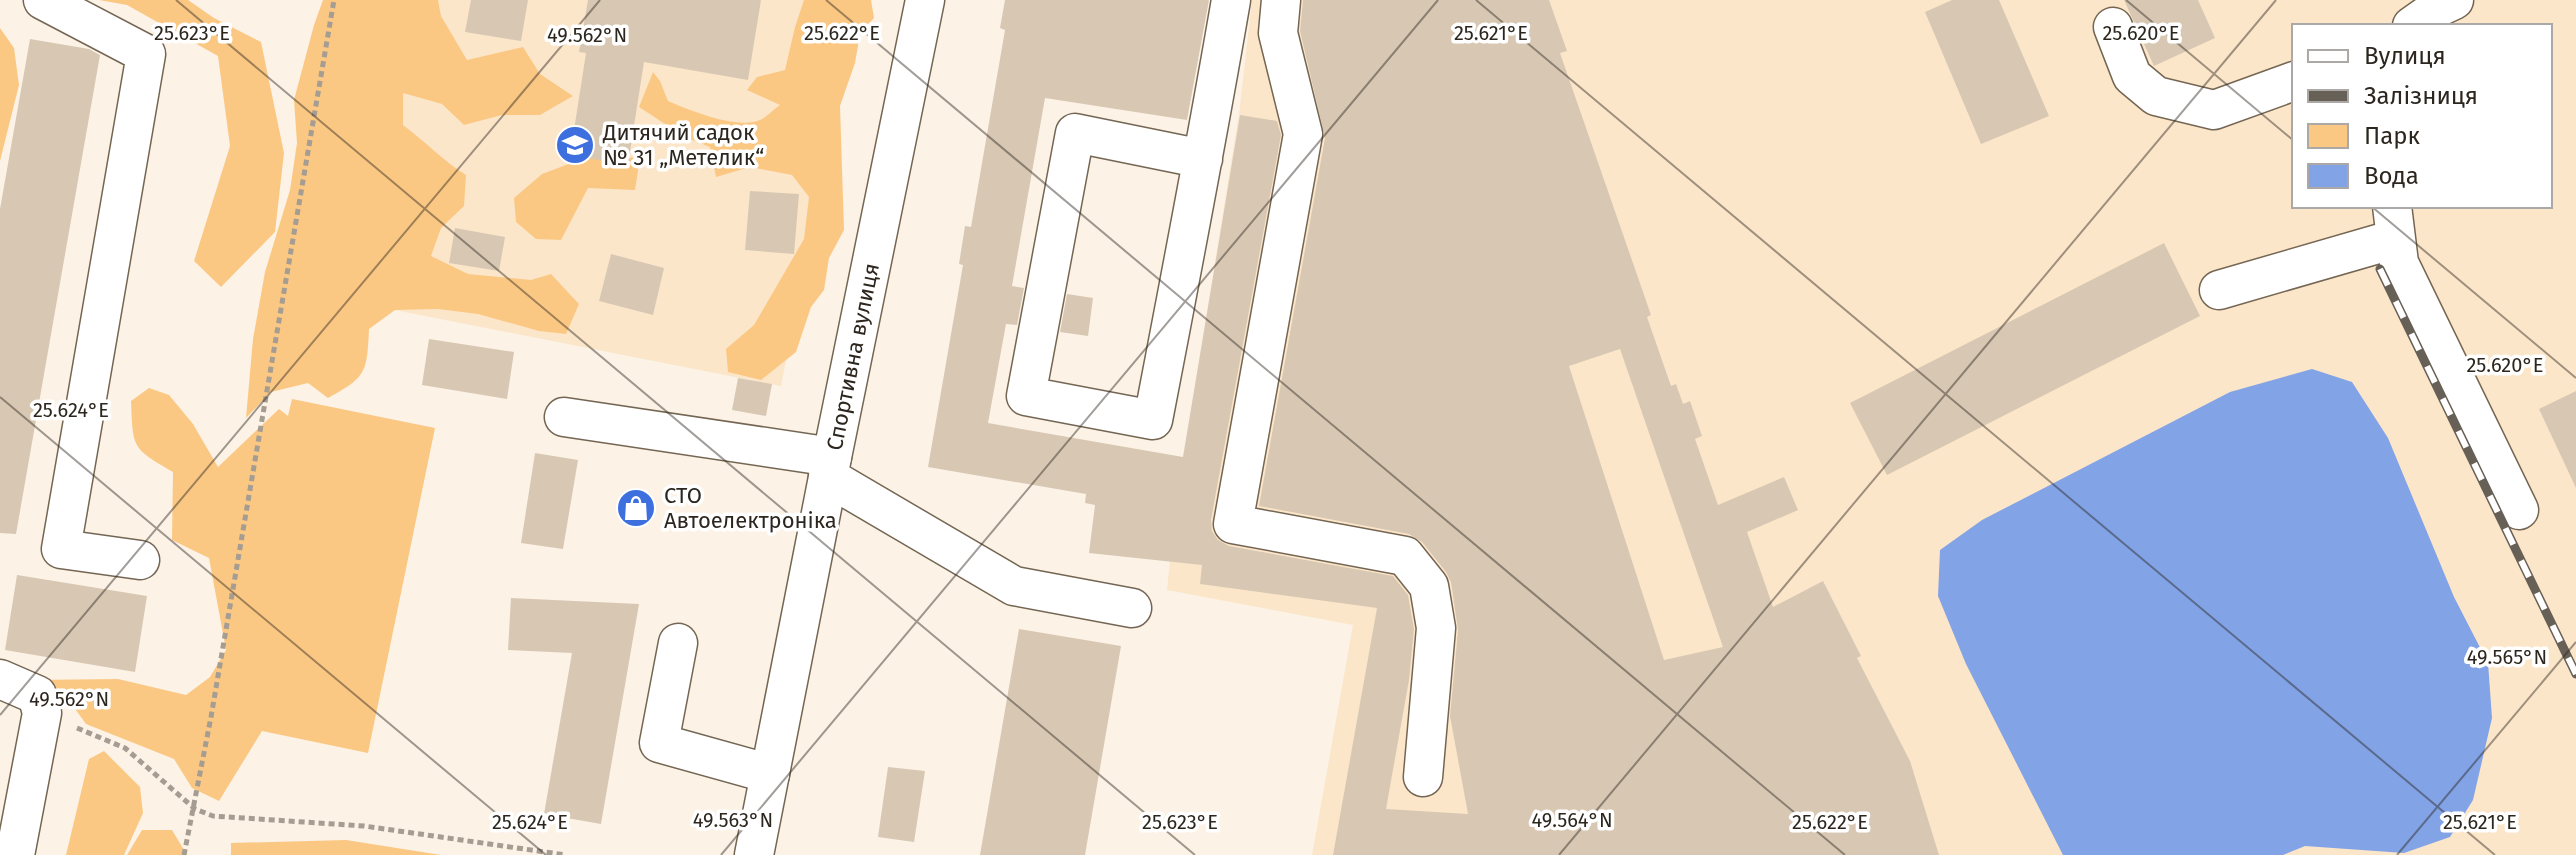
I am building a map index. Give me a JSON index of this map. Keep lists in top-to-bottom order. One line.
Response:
{"streets":{"street":["Спортивна вулиця"]},"places":{"school or university":["Дитячий садок № 31 „Метелик“"],"shop":["СТО Автоелектроніка"]},"legend":["Вулиця","Залізниця","Парк","Вода"],"coordinates":["25.623°E","25.622°E","25.621°E","25.620°E","49.562°N","25.624°E","49.565°N","49.563°N","49.564°N"]}
